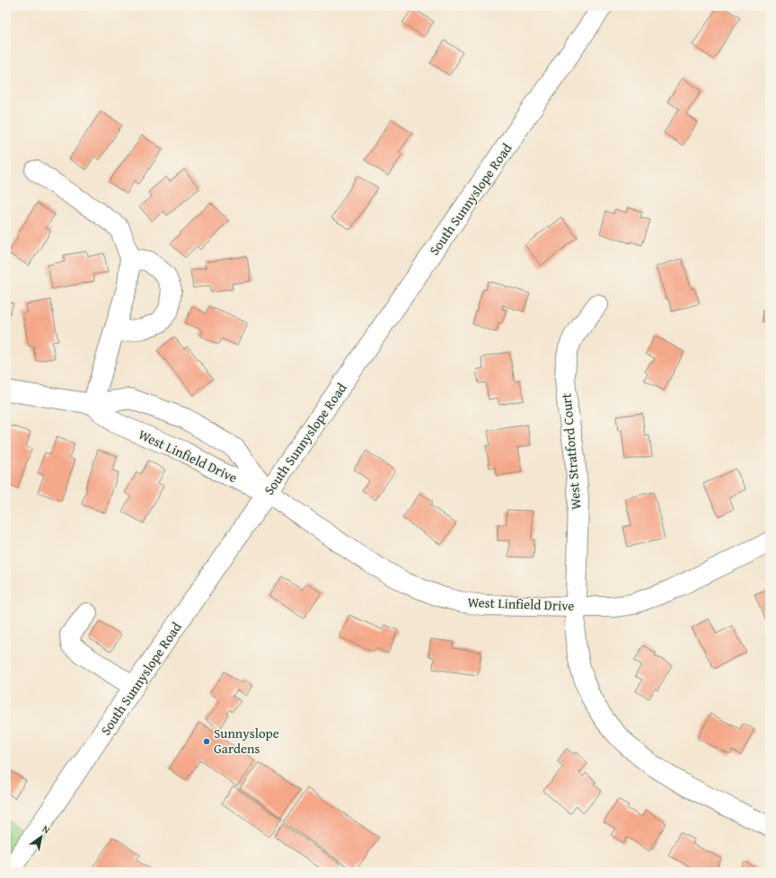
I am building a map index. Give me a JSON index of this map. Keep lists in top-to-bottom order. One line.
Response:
{"streets":{"street":["South Sunnyslope Road","West Stratford Court","West Linfield Drive"]},"crossings":[["South Sunnyslope Road","West Linfield Drive"],["West Stratford Court","West Linfield Drive"]],"places":["Sunnyslope Gardens"],"north":"top right"}
